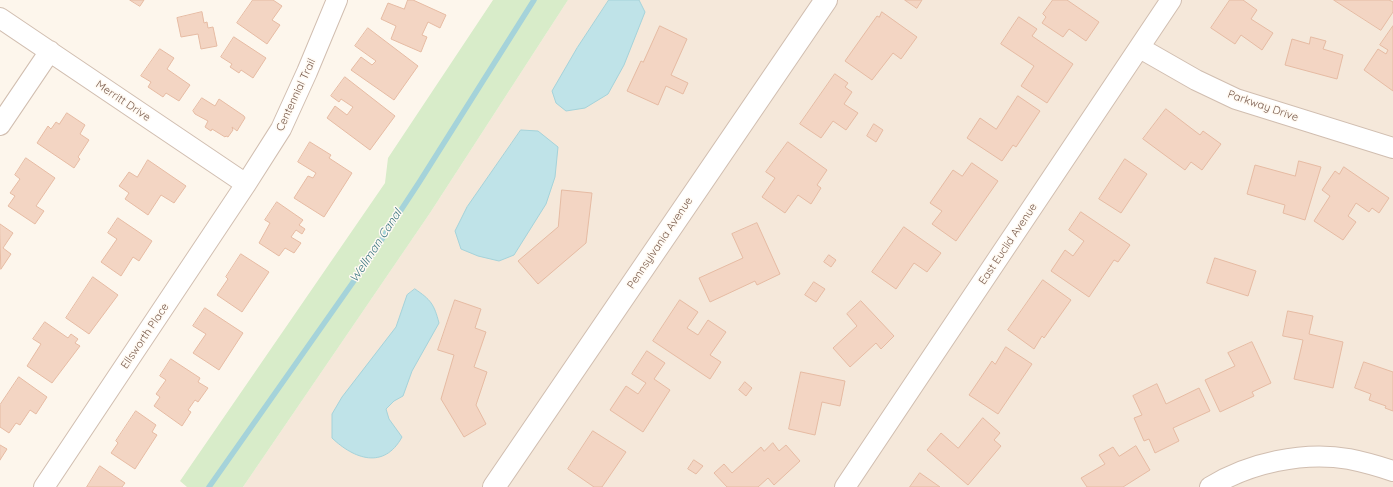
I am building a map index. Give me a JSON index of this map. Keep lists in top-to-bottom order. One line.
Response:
{"streets":{"street":["Centennial Trail","Merritt Drive","Parkway Drive","Pennsylvania Avenue","East Euclid Avenue","Ellsworth Place"]},"crossings":[["Centennial Trail","Merritt Drive"],["Centennial Trail","Ellsworth Place"],["Merritt Drive","Ellsworth Place"],["Parkway Drive","East Euclid Avenue"]],"water":["Wellman Canal"]}
